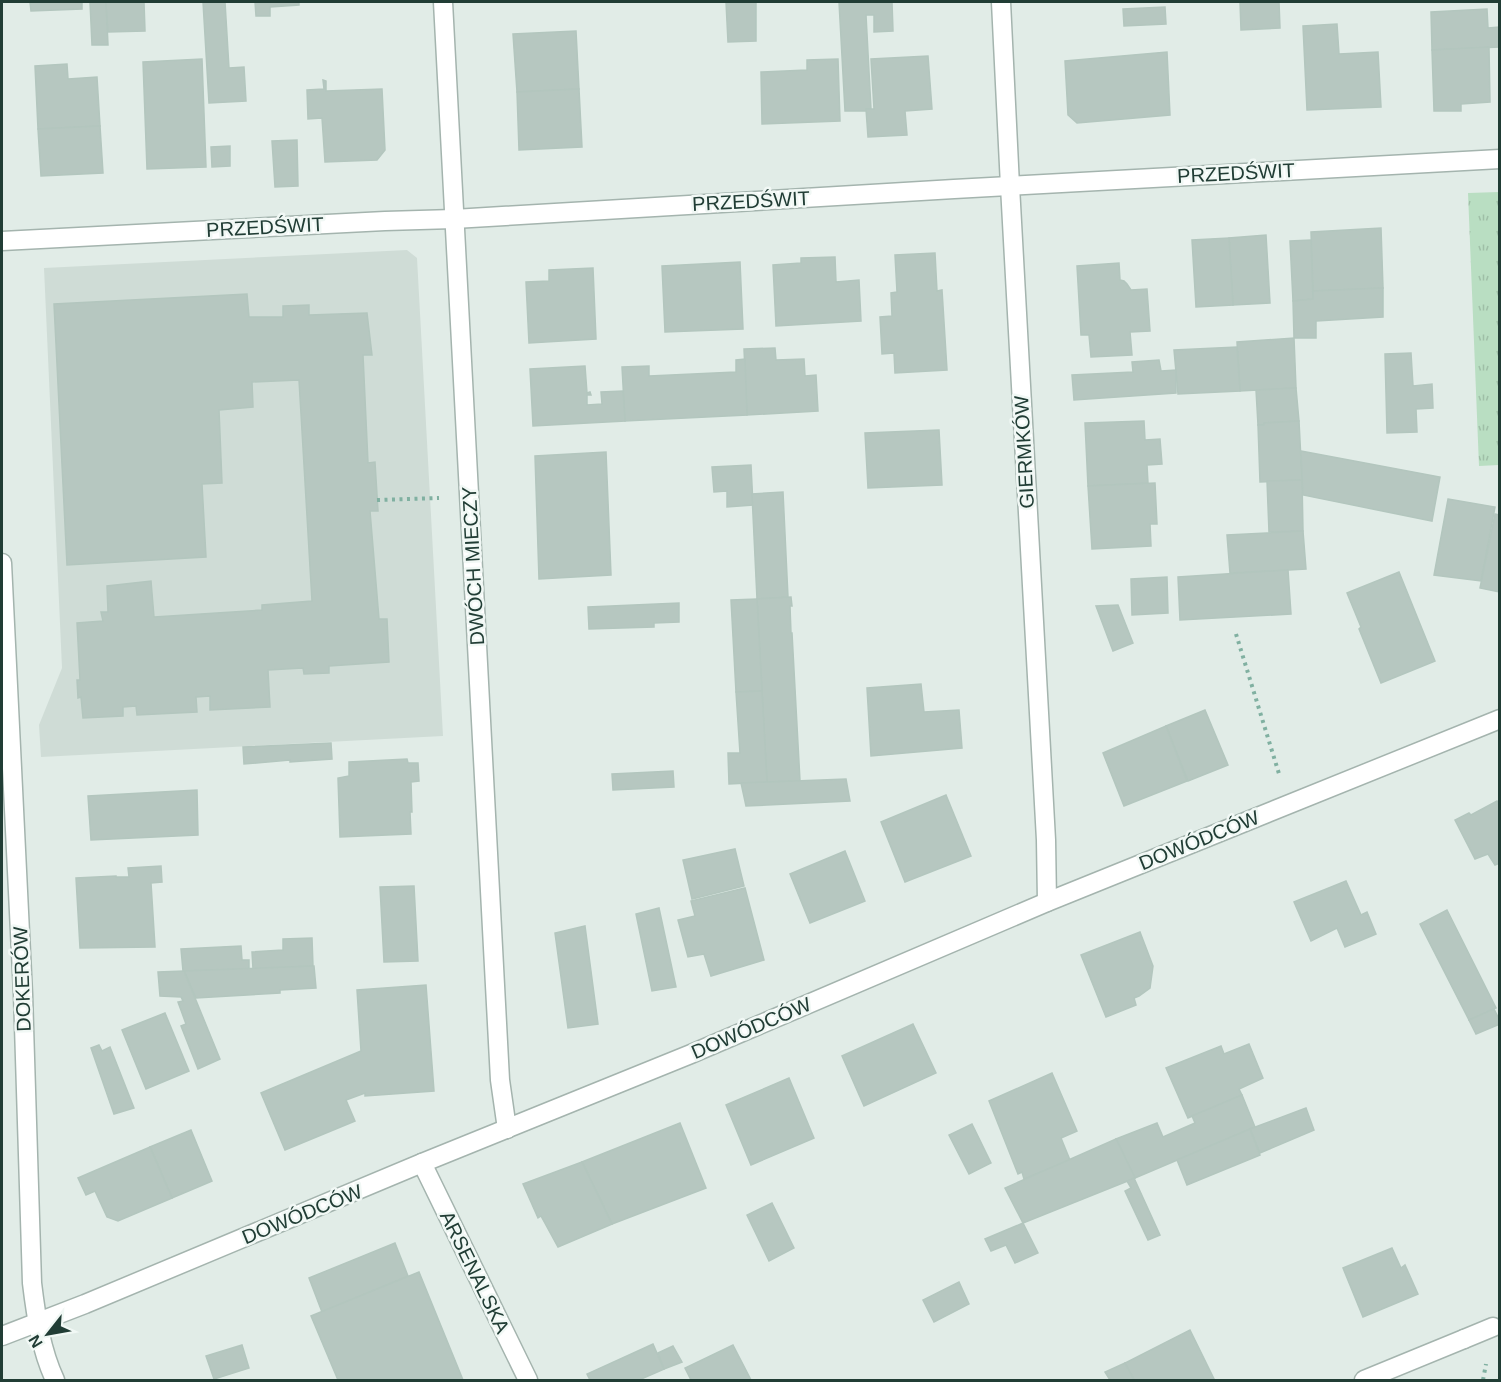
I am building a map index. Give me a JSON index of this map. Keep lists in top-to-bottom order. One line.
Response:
{"streets":{"street":["PRZEDŚWIT","GIERMKÓW","DWÓCH MIECZY","DOWÓDCÓW","DOKERÓW","ARSENALSKA"]},"crossings":[["PRZEDŚWIT","GIERMKÓW"],["PRZEDŚWIT","DWÓCH MIECZY"],["GIERMKÓW","DOWÓDCÓW"],["DWÓCH MIECZY","DOWÓDCÓW"],["DOWÓDCÓW","DOKERÓW"],["DOWÓDCÓW","ARSENALSKA"]],"north":"bottom left"}
